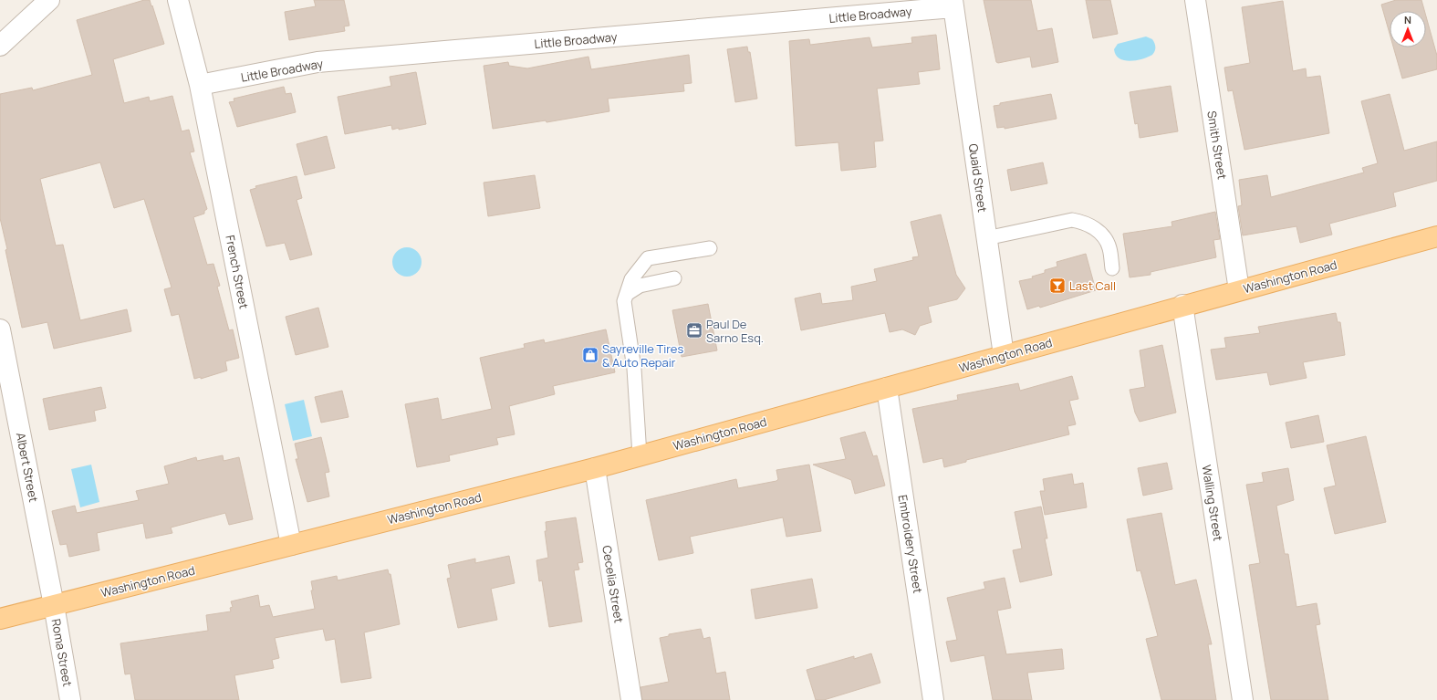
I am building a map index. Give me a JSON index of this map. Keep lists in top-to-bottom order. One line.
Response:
{"streets":{"main road":["Washington Road"],"street":["Little Broadway","Smith Street","Quaid Street","French Street","Albert Street","Walling Street","Embroidery Street","Cecelia Street","Roma Street"]},"crossings":[["Little Broadway","Quaid Street"],["Little Broadway","French Street"],["Smith Street","Washington Road"],["Quaid Street","Washington Road"],["French Street","Washington Road"],["Washington Road","Albert Street"],["Washington Road","Walling Street"],["Washington Road","Embroidery Street"],["Washington Road","Cecelia Street"],["Washington Road","Roma Street"],["Albert Street","Roma Street"]],"places":{"bar":["Last Call"],"office":["Paul De Sarno Esq."],"shop":["Sayreville Tires & Auto Repair"]},"north":"top"}
